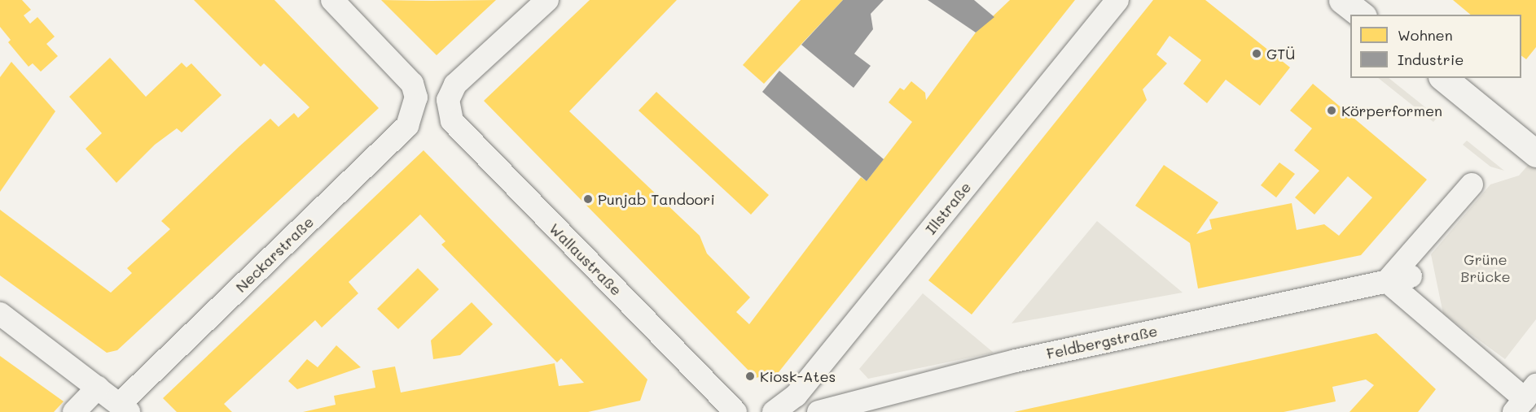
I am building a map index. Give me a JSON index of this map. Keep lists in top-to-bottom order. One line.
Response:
{"streets":{"street":["Illstraße","Neckarstraße","Wallaustraße","Feldbergstraße"]},"parks":["Grüne Brücke"],"places":["GTÜ","Körperformen","Punjab Tandoori","Kiosk-Ates"],"legend":["Wohnen","Industrie"]}
